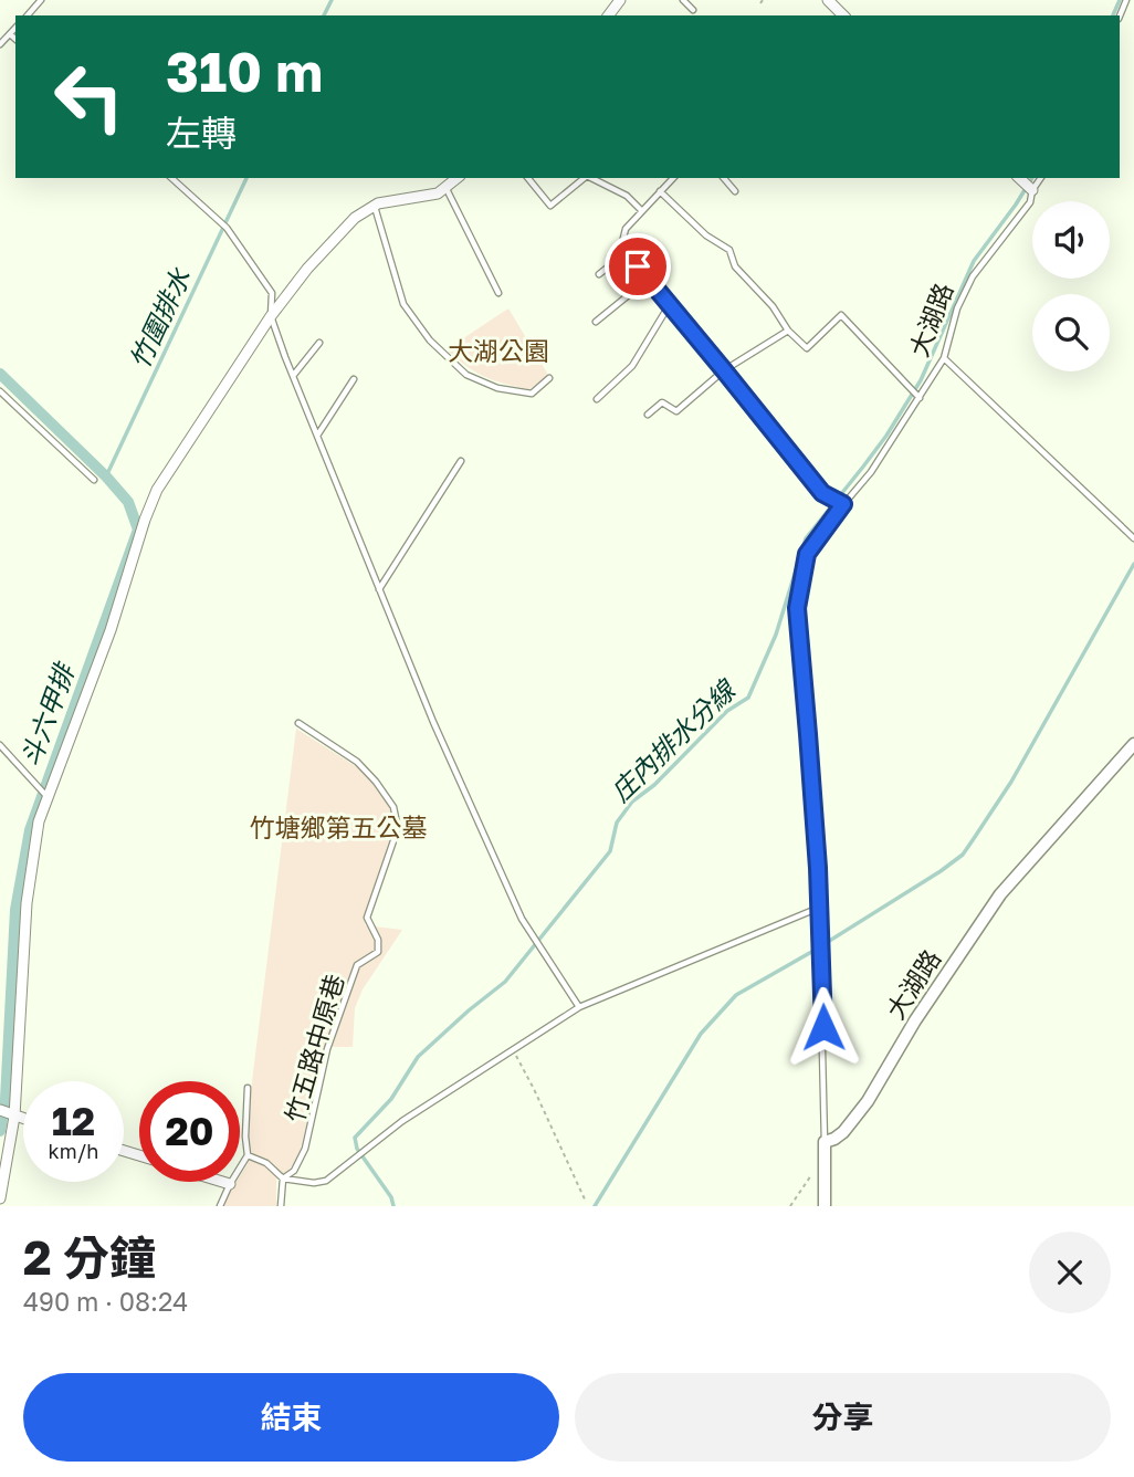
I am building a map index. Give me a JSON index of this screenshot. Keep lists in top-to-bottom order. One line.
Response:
{"streets":{"street":["大湖路"],"lane":["竹五路中原巷"]},"water":["竹圍排水","斗六甲排","庄內排水分線"],"parks":["大湖公園","竹塘鄉第五公墓"],"page":{"turn":["310 m","左轉"],"speed":"12 km/h","limit":"20","heading":["2 分鐘","490 m · 08:24"],"buttons":["結束","分享"]}}
